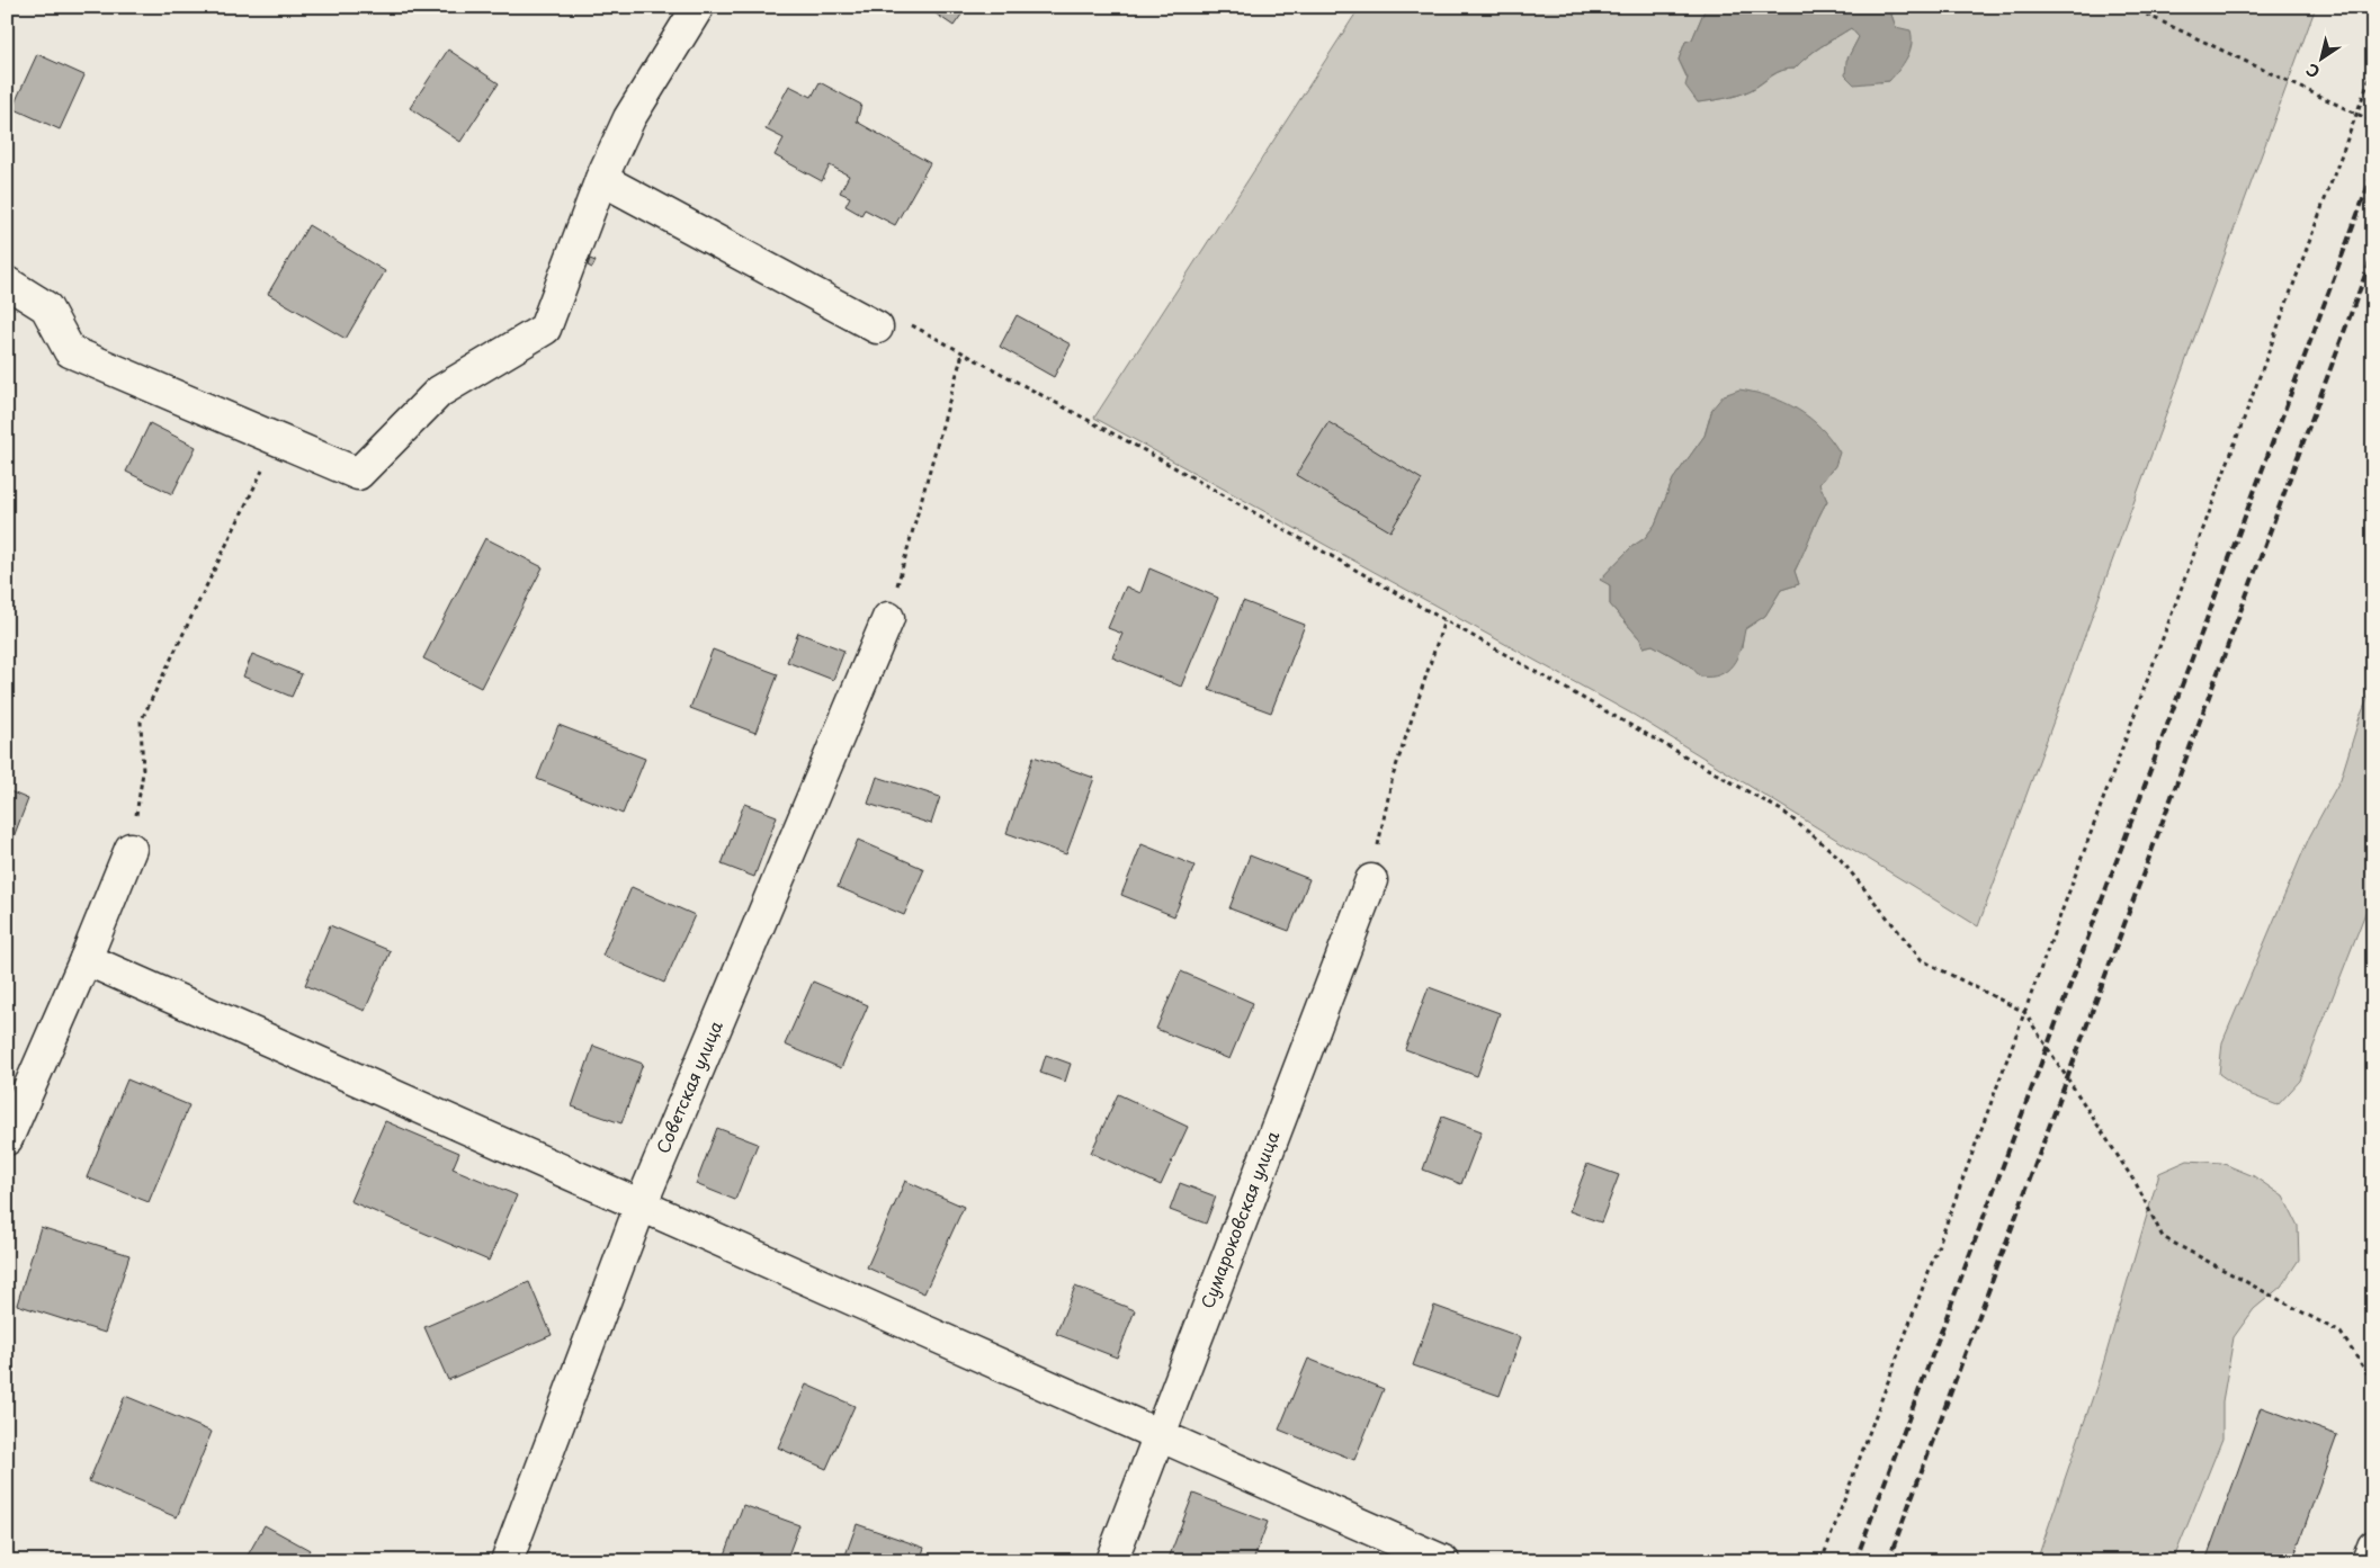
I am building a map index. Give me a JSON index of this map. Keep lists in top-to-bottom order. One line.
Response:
{"streets":{"street":["Советская улица","Сумароковская улица"]},"north":"bottom left"}
